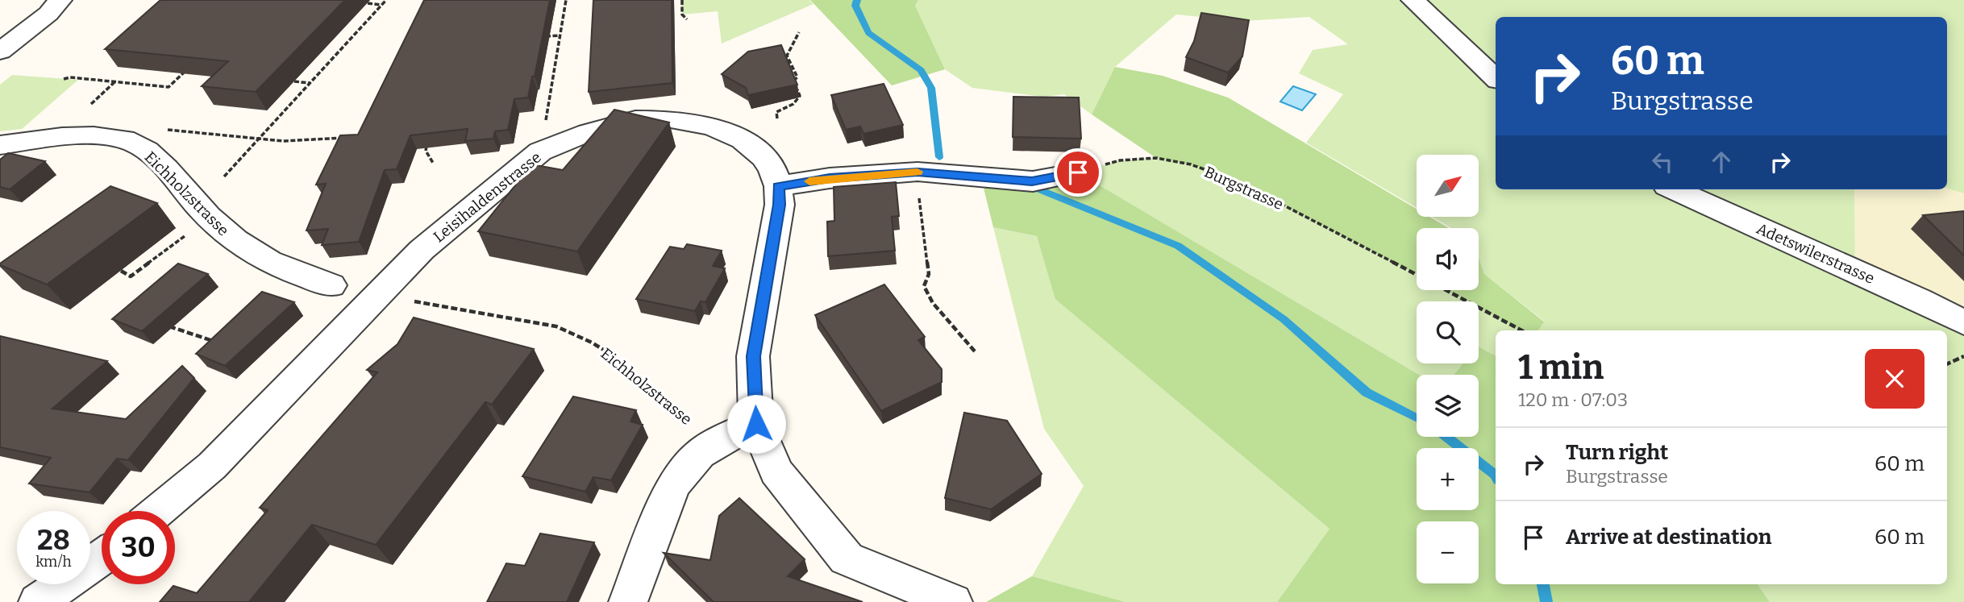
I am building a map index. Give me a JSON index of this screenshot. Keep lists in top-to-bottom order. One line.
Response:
{"streets":{"street":["Eichholzstrasse","Leisihaldenstrasse","Adetswilerstrasse"],"path":["Burgstrasse"]},"crossings":[["Eichholzstrasse","Leisihaldenstrasse"]],"north":"top right","page":{"turn":["60 m","Burgstrasse"],"map_buttons":["+","−"],"heading":["1 min","120 m · 07:03"],"list":[{"name":"Turn right","note":"Burgstrasse","value":"60 m"},{"name":"Arrive at destination","value":"60 m"}],"speed":"28 km/h","limit":"30"}}
